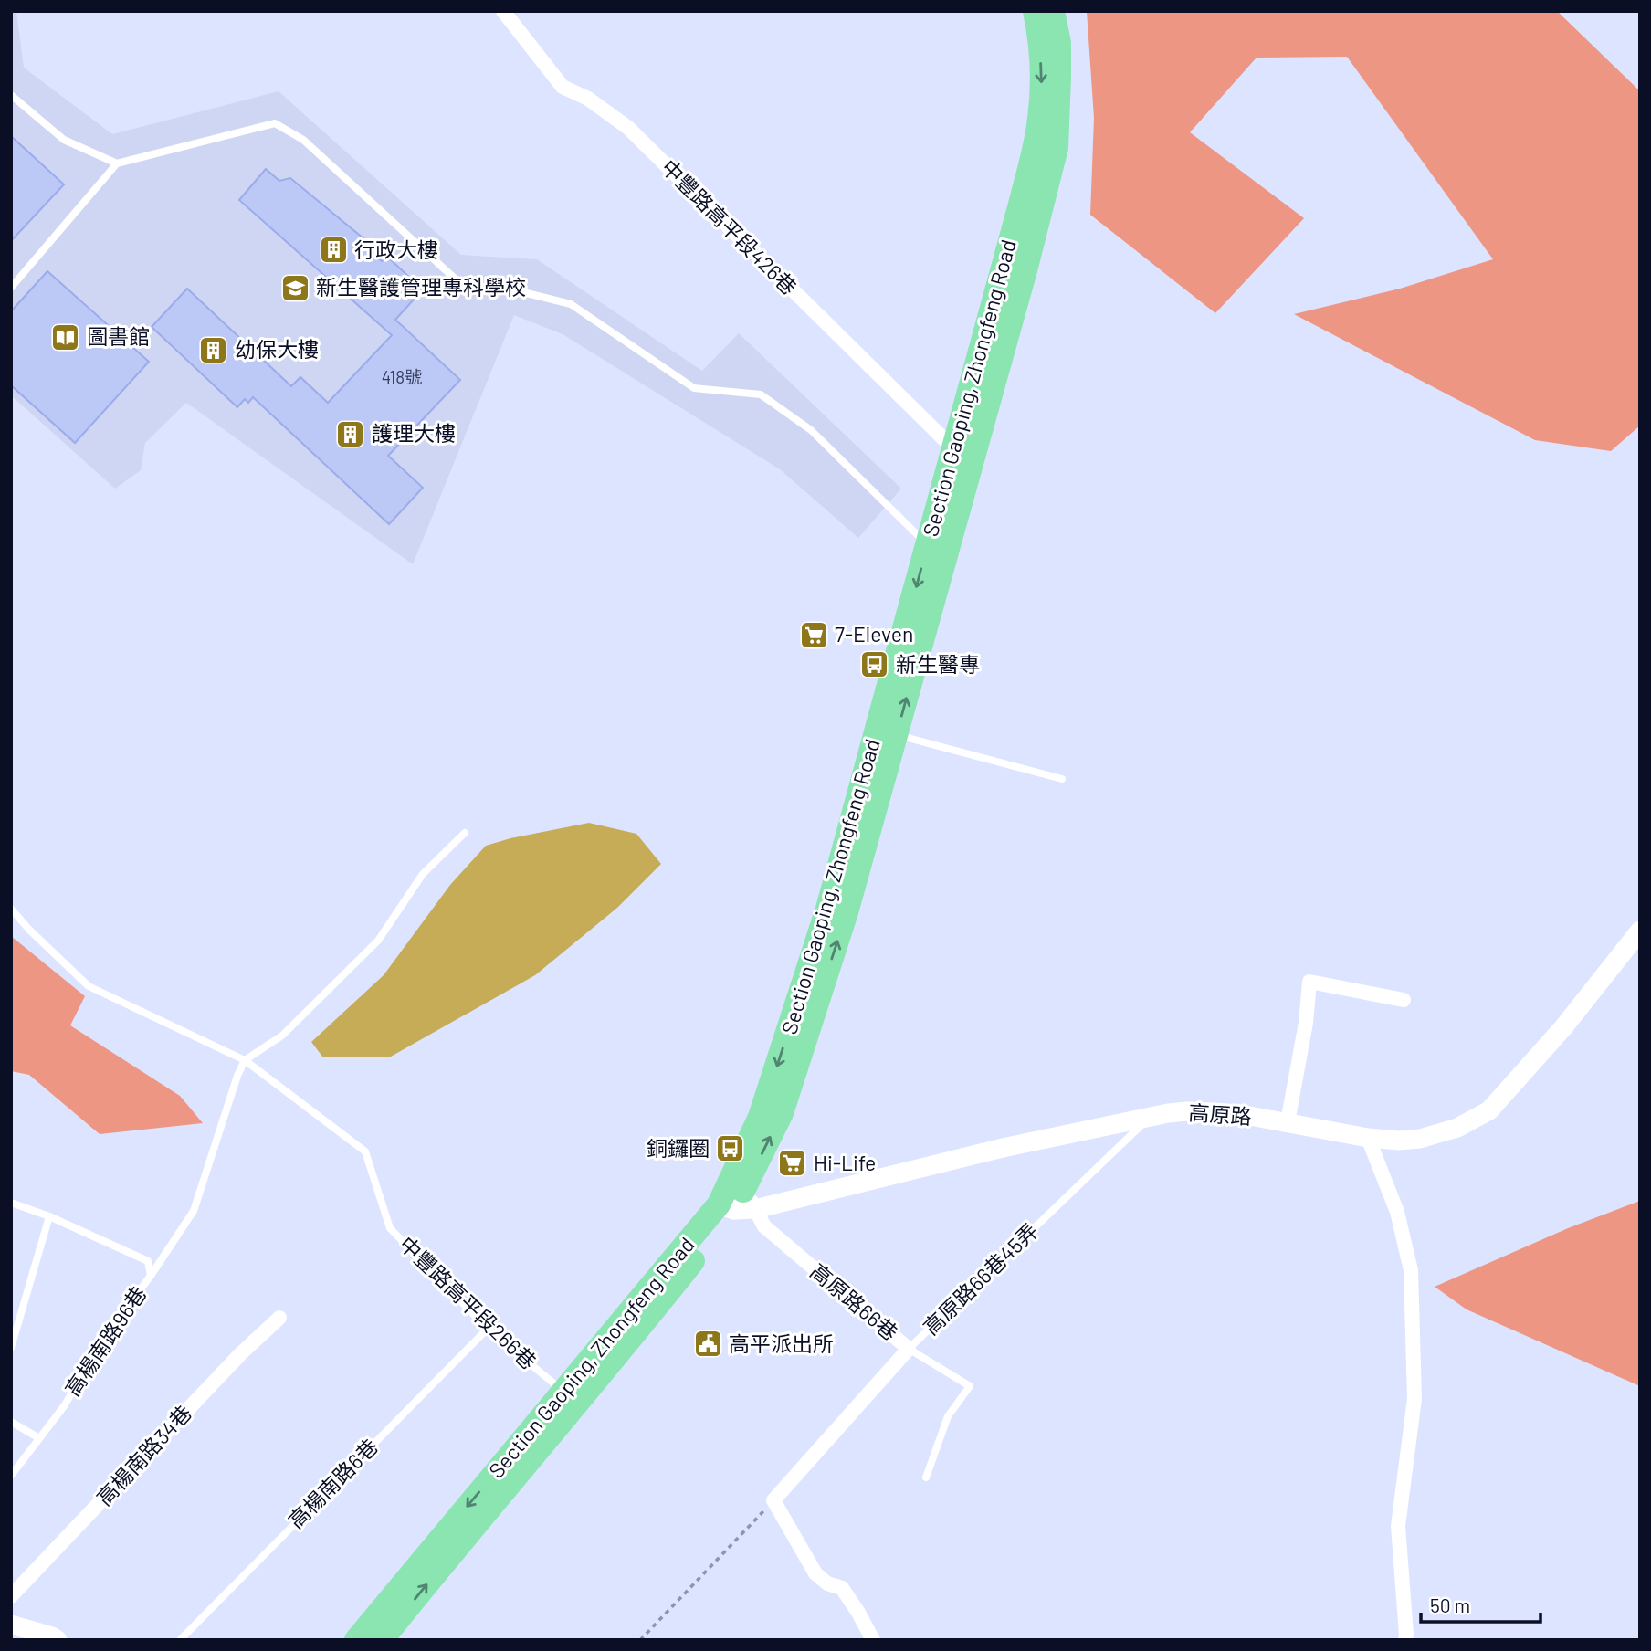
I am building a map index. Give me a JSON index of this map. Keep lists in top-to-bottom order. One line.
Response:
{"streets":{"main road":["Section Gaoping, Zhongfeng Road"],"street":["中豐路高平段426巷","高原路","高原路66巷","高楊南路34巷"],"lane":["高原路66巷45弄","中豐路高平段266巷","高楊南路96巷","高楊南路6巷"]},"crossings":[["中豐路高平段426巷","Section Gaoping, Zhongfeng Road"],["Section Gaoping, Zhongfeng Road","高原路"],["Section Gaoping, Zhongfeng Road","高原路66巷"],["Section Gaoping, Zhongfeng Road","中豐路高平段266巷"],["高原路","高原路66巷45弄"],["高原路","高原路66巷"],["高原路66巷45弄","高原路66巷"],["中豐路高平段266巷","高楊南路6巷"]],"places":{"building":["行政大樓","幼保大樓","護理大樓"],"school or university":["新生醫護管理專科學校"],"library":["圖書館"],"supermarket":["7-Eleven","Hi-Life"],"bus stop":["新生醫專","銅鑼圈"],"public building":["高平派出所"]},"house_numbers":["418號"],"scale_bar":"50 m"}
